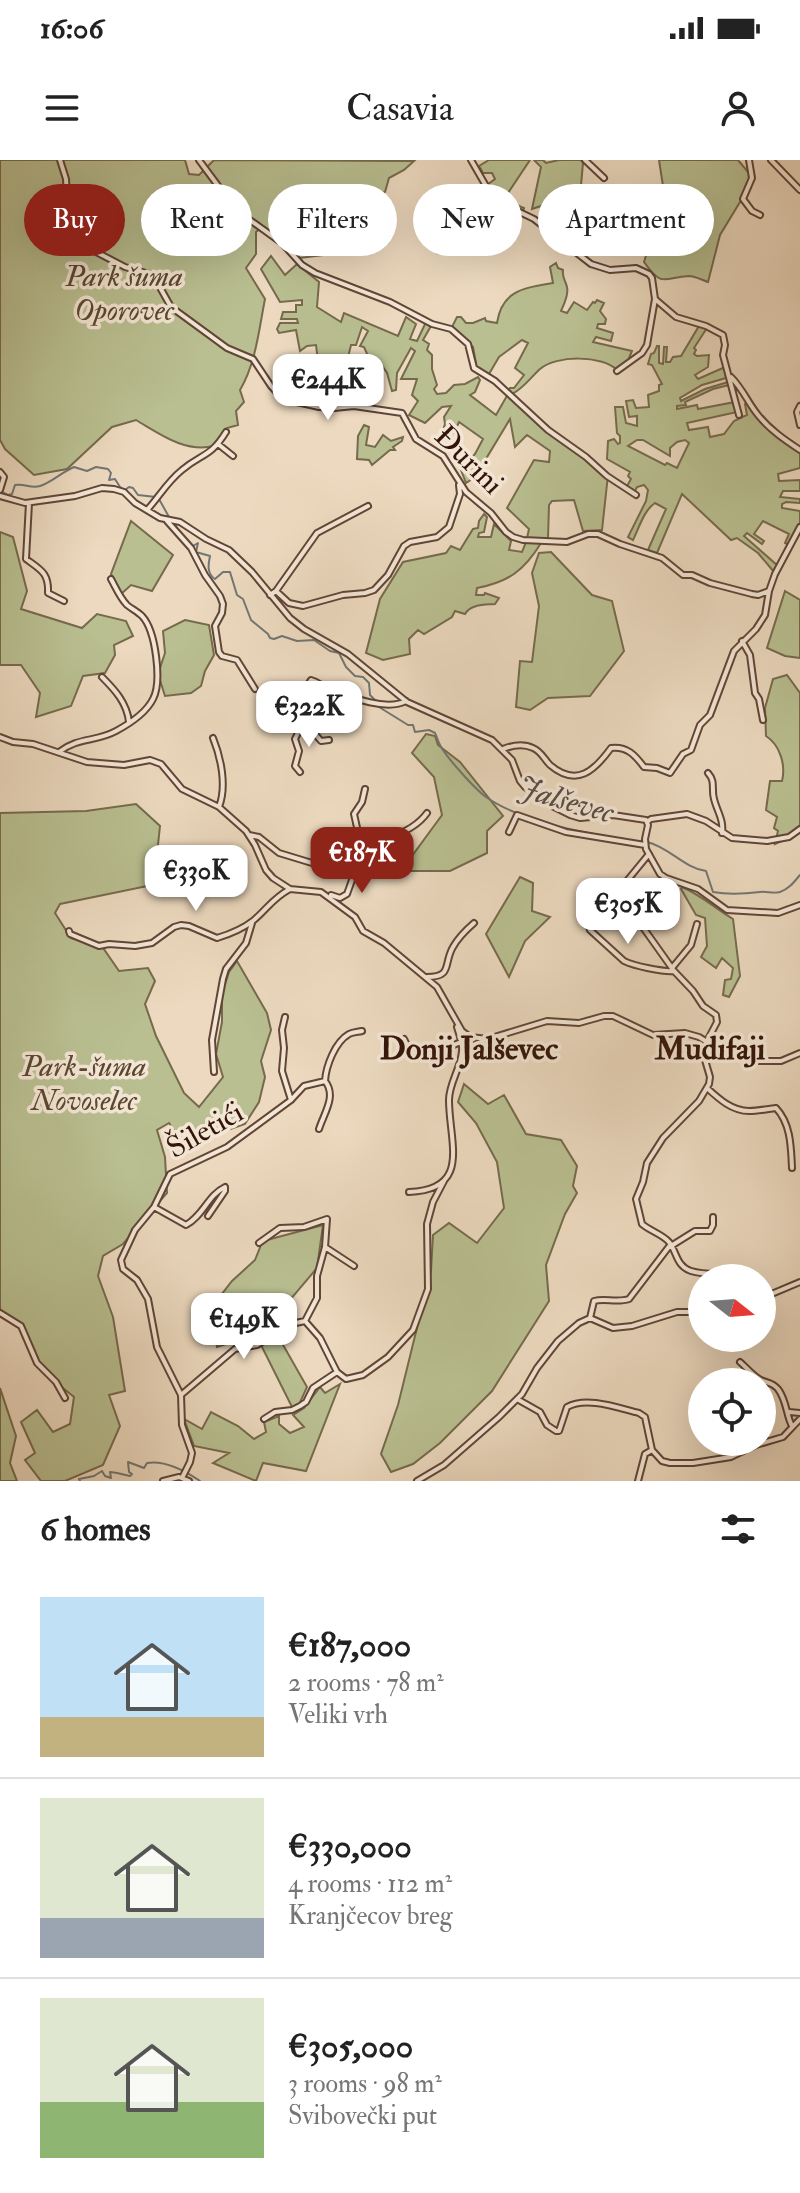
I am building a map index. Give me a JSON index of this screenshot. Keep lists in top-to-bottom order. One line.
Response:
{"streets":{"street":["Đurini","Šiletići"]},"districts":["Donji Jalševec","Mudifaji"],"water":["Jalševec"],"parks":["Park šuma Oporovec","Park-šuma Novoselec"],"north":"right","page":{"status":"16:06","header":"Casavia","chip":["Buy","Rent","Filters","New","Apartment"],"price":["€244K","€322K","€187K","€330K","€305K","€149K"],"heading":"6 homes","list":[{"name":"€187,000","note":"2 rooms · 78 m² · Veliki vrh"},{"name":"€330,000","note":"4 rooms · 112 m² · Kranjčecov breg"},{"name":"€305,000","note":"3 rooms · 98 m² · Svibovečki put"}]}}
